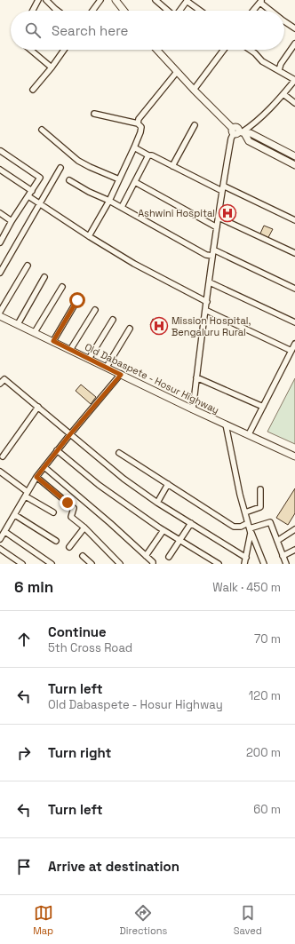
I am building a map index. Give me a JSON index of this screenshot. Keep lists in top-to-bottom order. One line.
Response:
{"streets":{"main road":["Old Dabaspete - Hosur Highway"]},"places":{"hospital":["Ashwini Hospital","Mission Hospital, Bengaluru Rural"]},"page":{"search":"Search here","heading":["6 min","Walk · 450 m"],"list":[["Continue","5th Cross Road","70 m"],["Turn left","Old Dabaspete - Hosur Highway","120 m"],["Turn right","200 m"],["Turn left","60 m"],"Arrive at destination"],"nav":["Map","Directions","Saved"]}}
